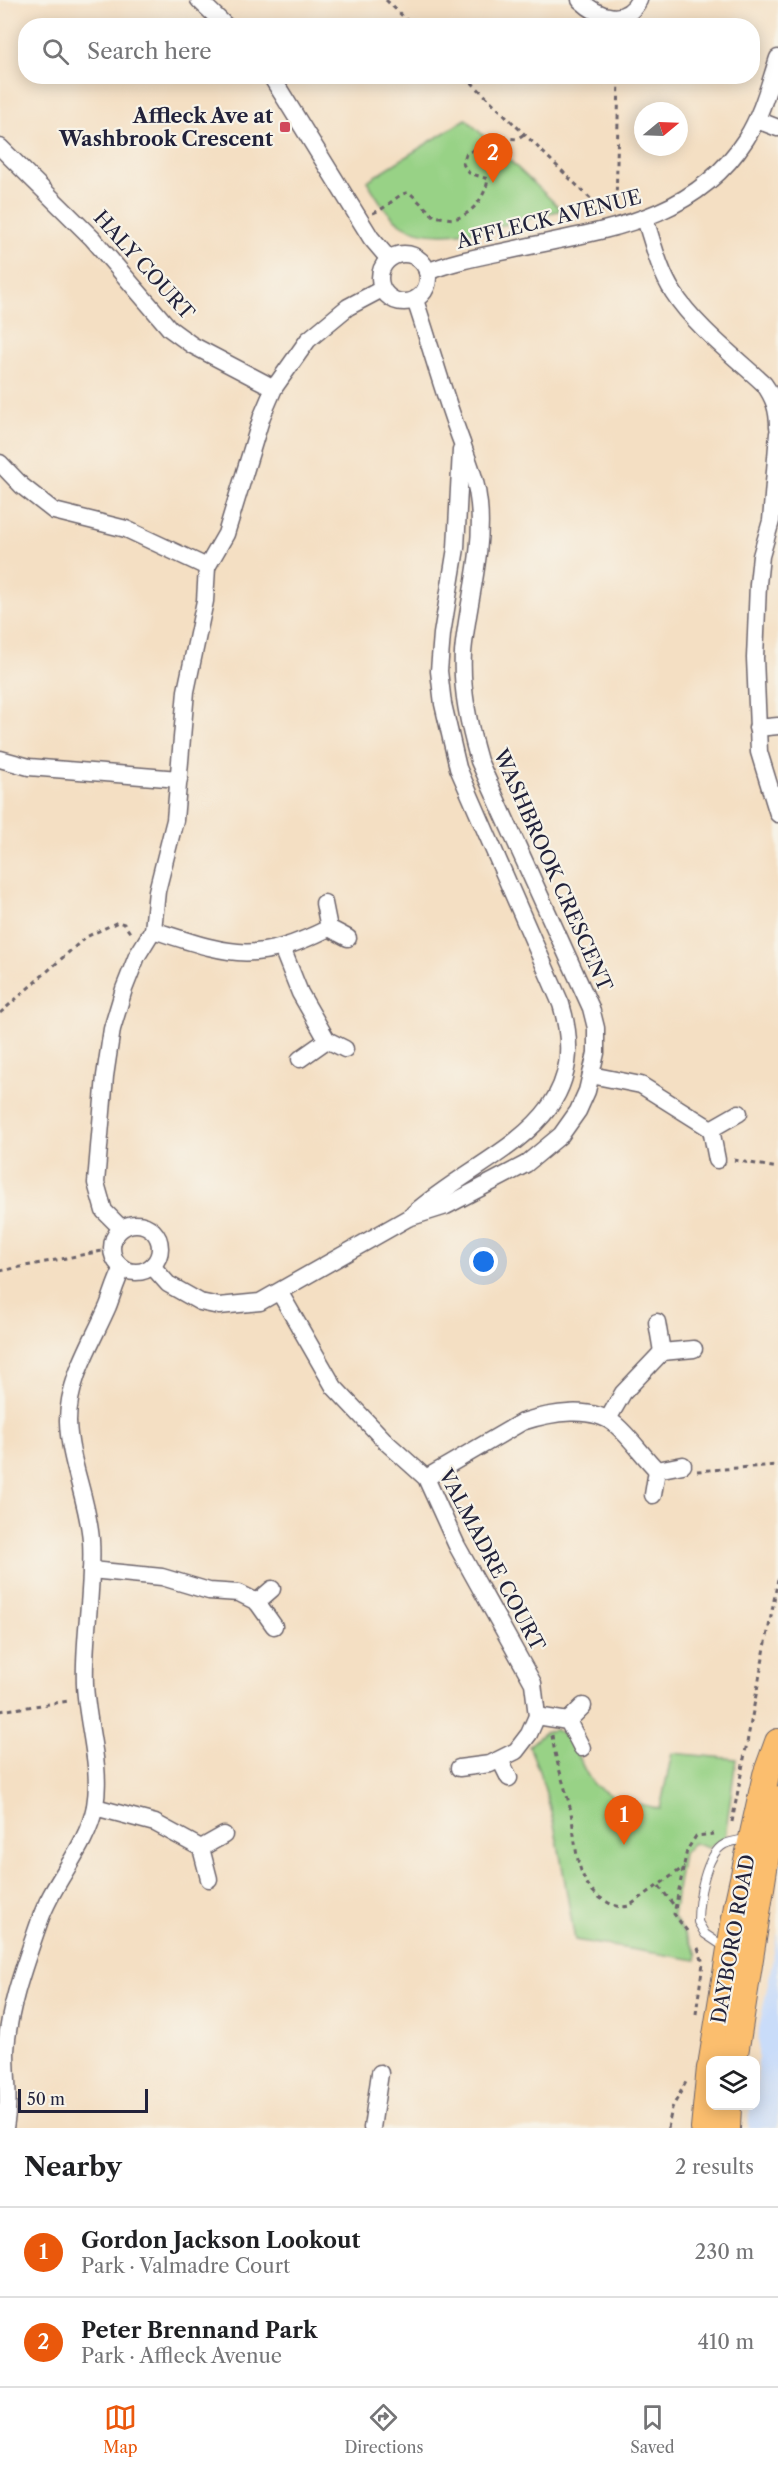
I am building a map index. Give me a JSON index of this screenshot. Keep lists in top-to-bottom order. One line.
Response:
{"streets":{"main road":["DAYBORO ROAD"],"street":["AFFLECK AVENUE","HALY COURT","WASHBROOK CRESCENT","VALMADRE COURT"]},"crossings":[["AFFLECK AVENUE","WASHBROOK CRESCENT"],["WASHBROOK CRESCENT","VALMADRE COURT"]],"places":{"transit":["Affleck Ave at Washbrook Crescent"]},"scale_bar":"50 m","north":"right","page":{"search":"Search here","pins":["2","1"],"scale":"50 m","heading":["Nearby","2 results"],"list":[{"mark":"1","name":"Gordon Jackson Lookout","note":"Park · Valmadre Court","value":"230 m"},{"mark":"2","name":"Peter Brennand Park","note":"Park · Affleck Avenue","value":"410 m"}],"nav":["Map","Directions","Saved"]}}
